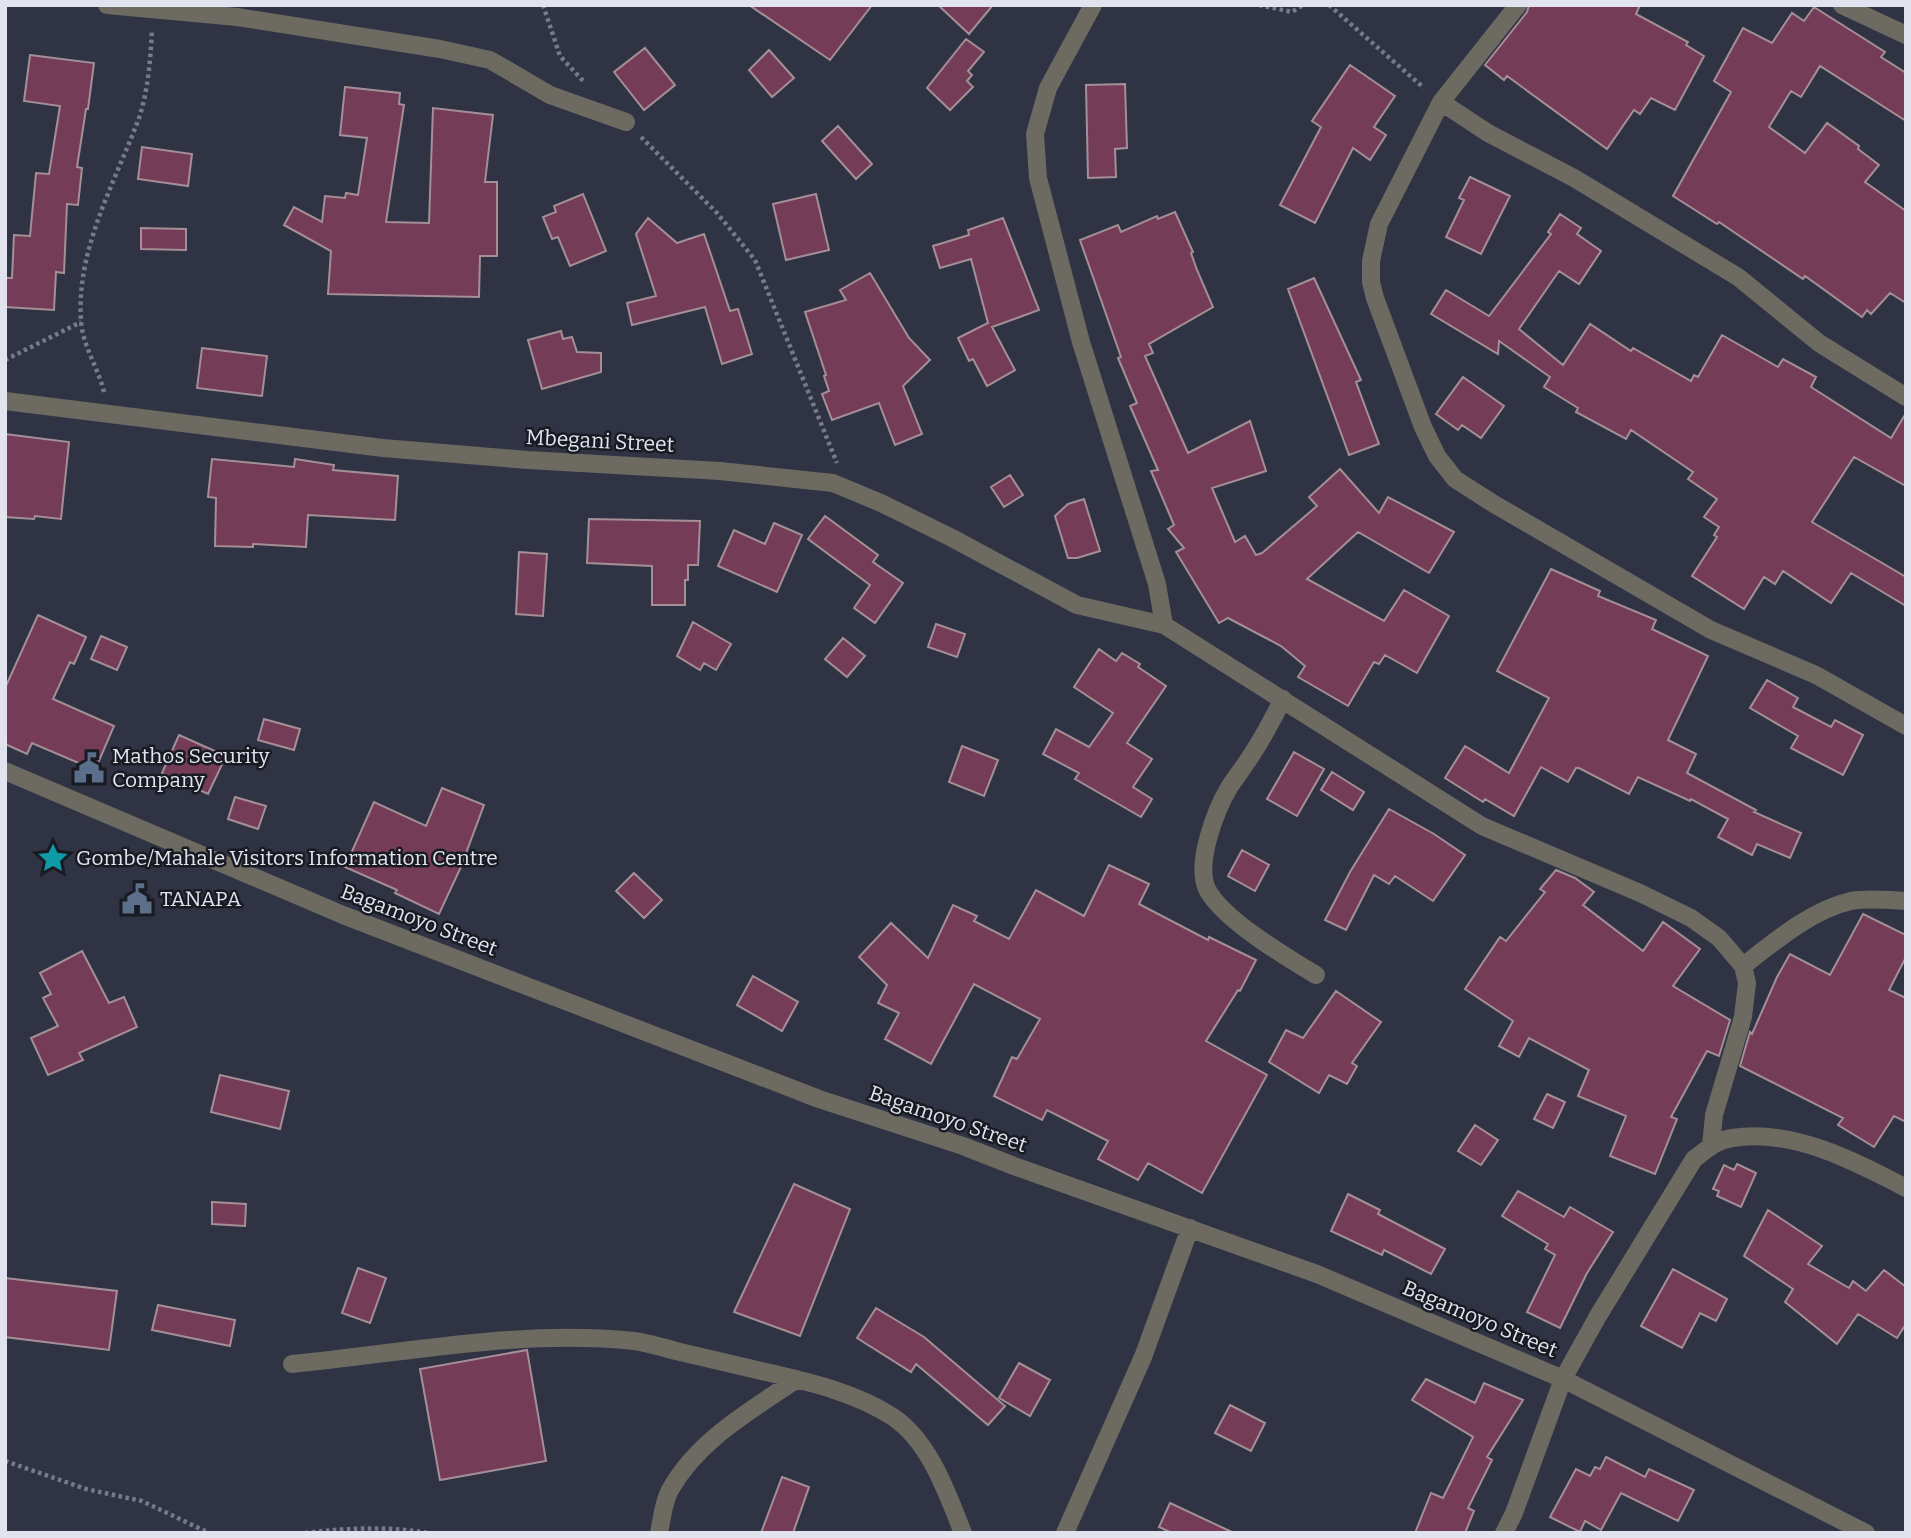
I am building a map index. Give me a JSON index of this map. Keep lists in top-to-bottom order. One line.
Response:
{"streets":{"street":["Mbegani Street","Bagamoyo Street"]},"places":{"public building":["Mathos Security Company","TANAPA"],"place":["Gombe/Mahale Visitors Information Centre"]}}
